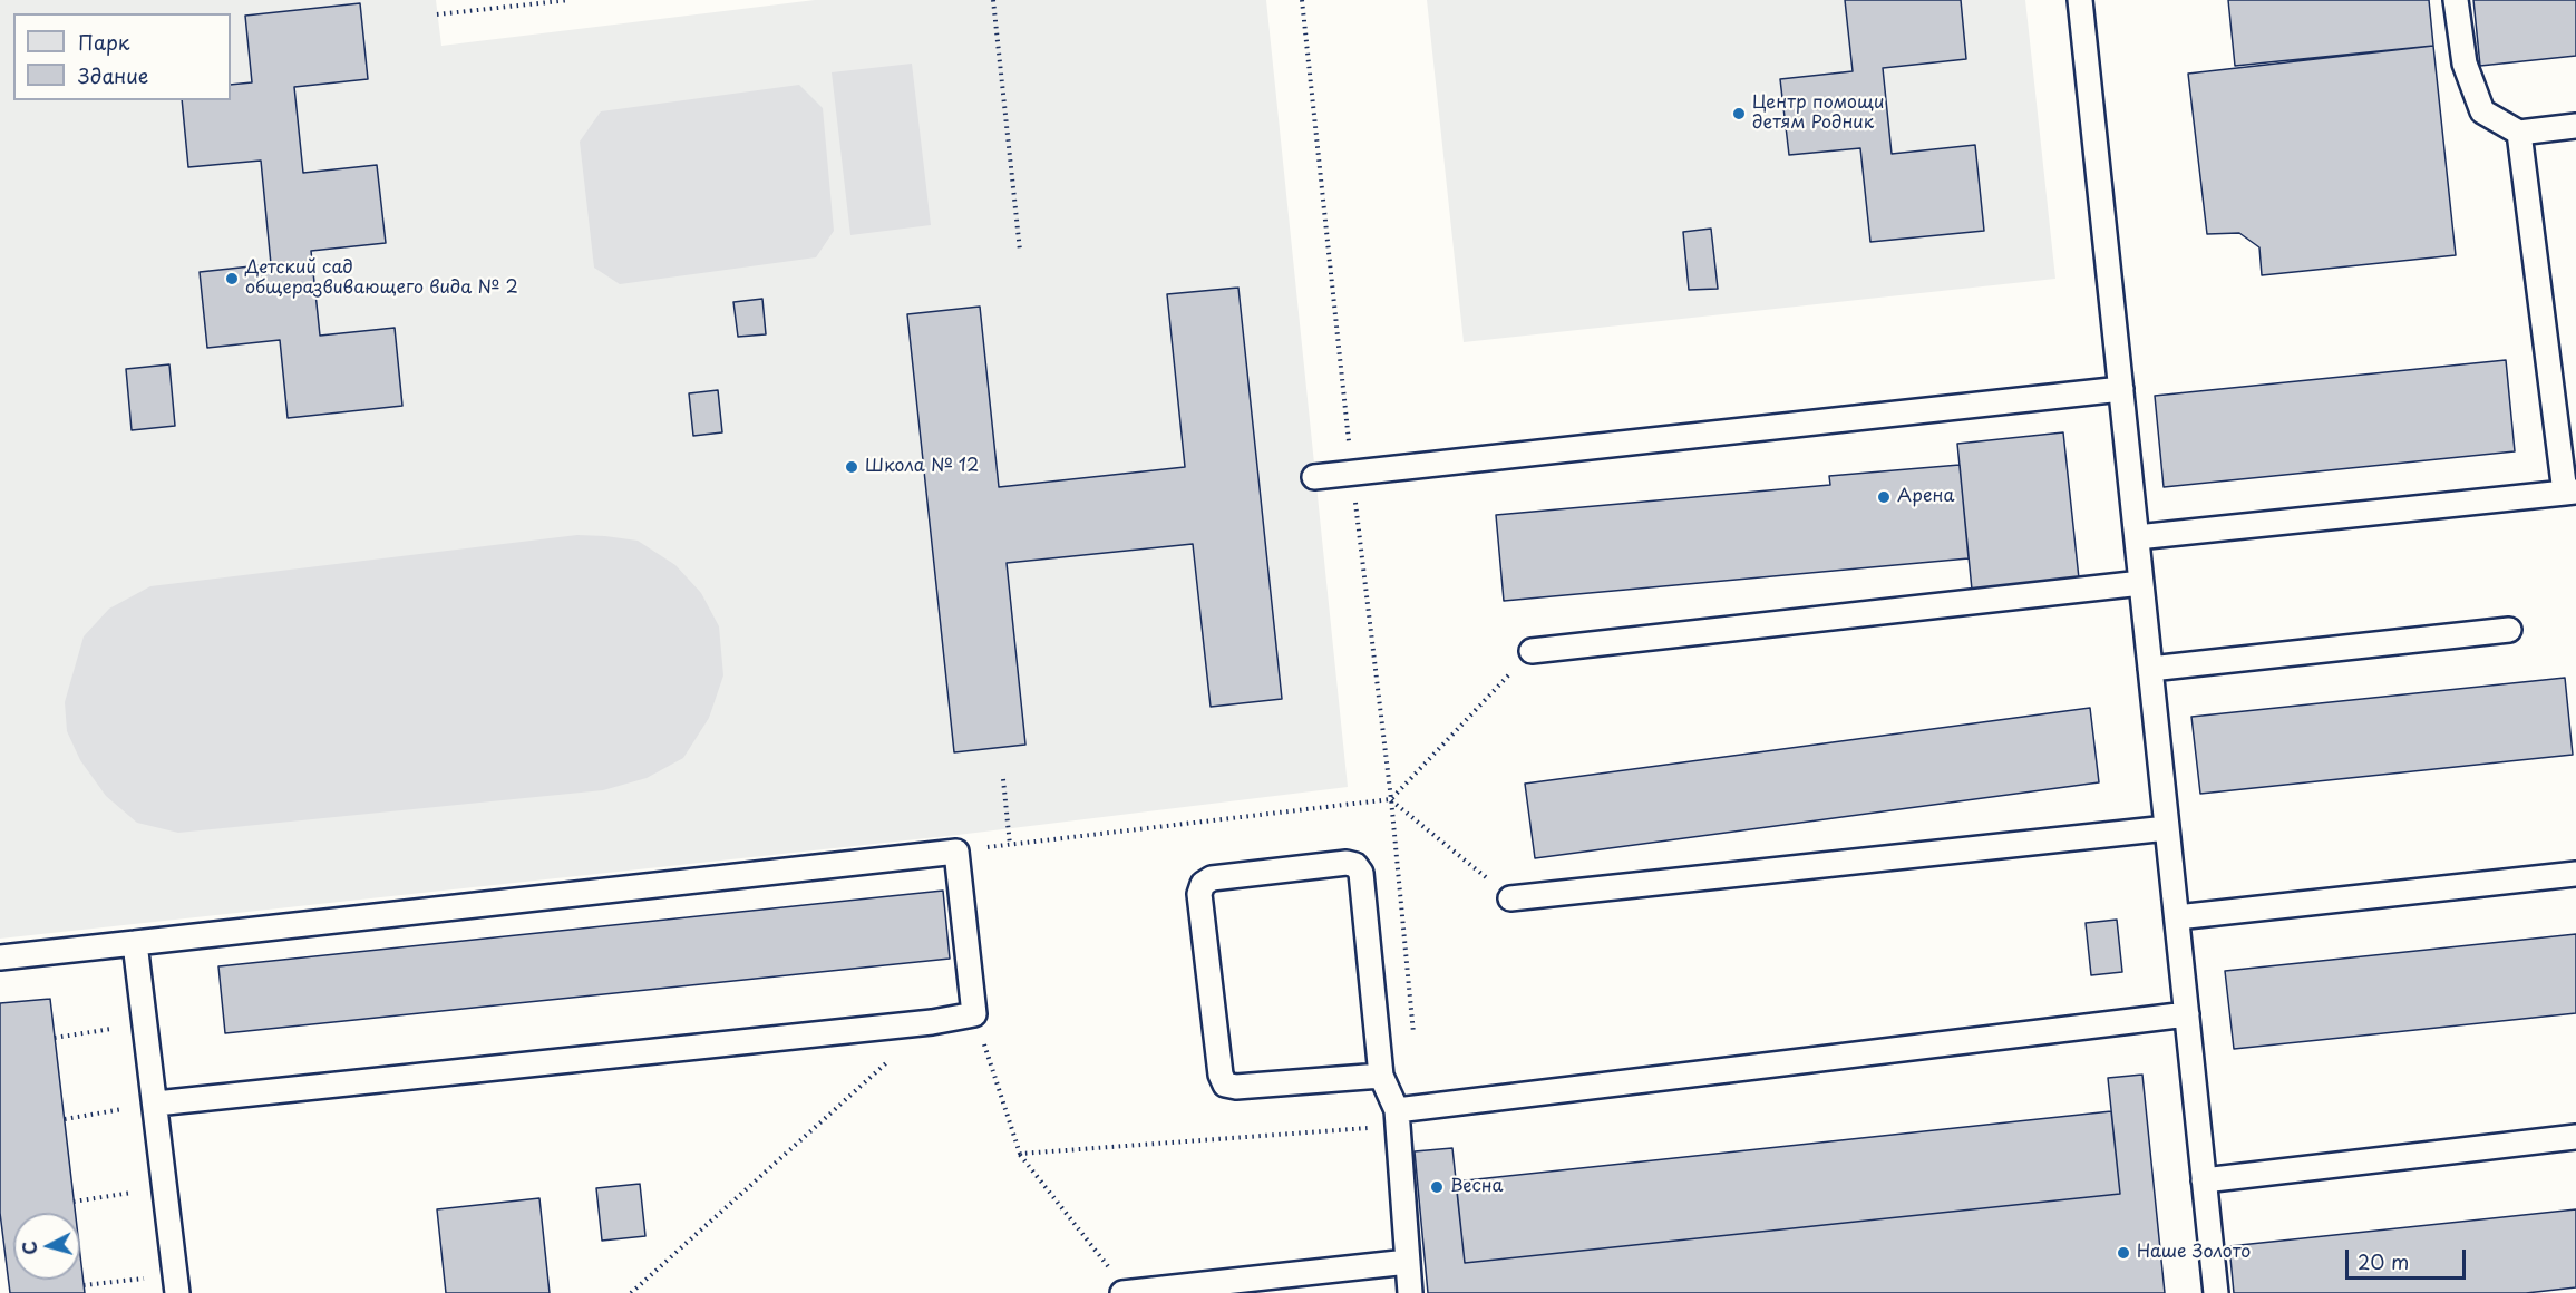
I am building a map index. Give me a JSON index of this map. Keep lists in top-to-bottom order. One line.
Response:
{"places":["Центр помощи детям Родник","Детский сад общеразвивающего вида № 2","Школа № 12","Арена","Весна","Наше Золото"],"legend":["Парк","Здание"],"scale_bar":"20 m","north":"left"}
